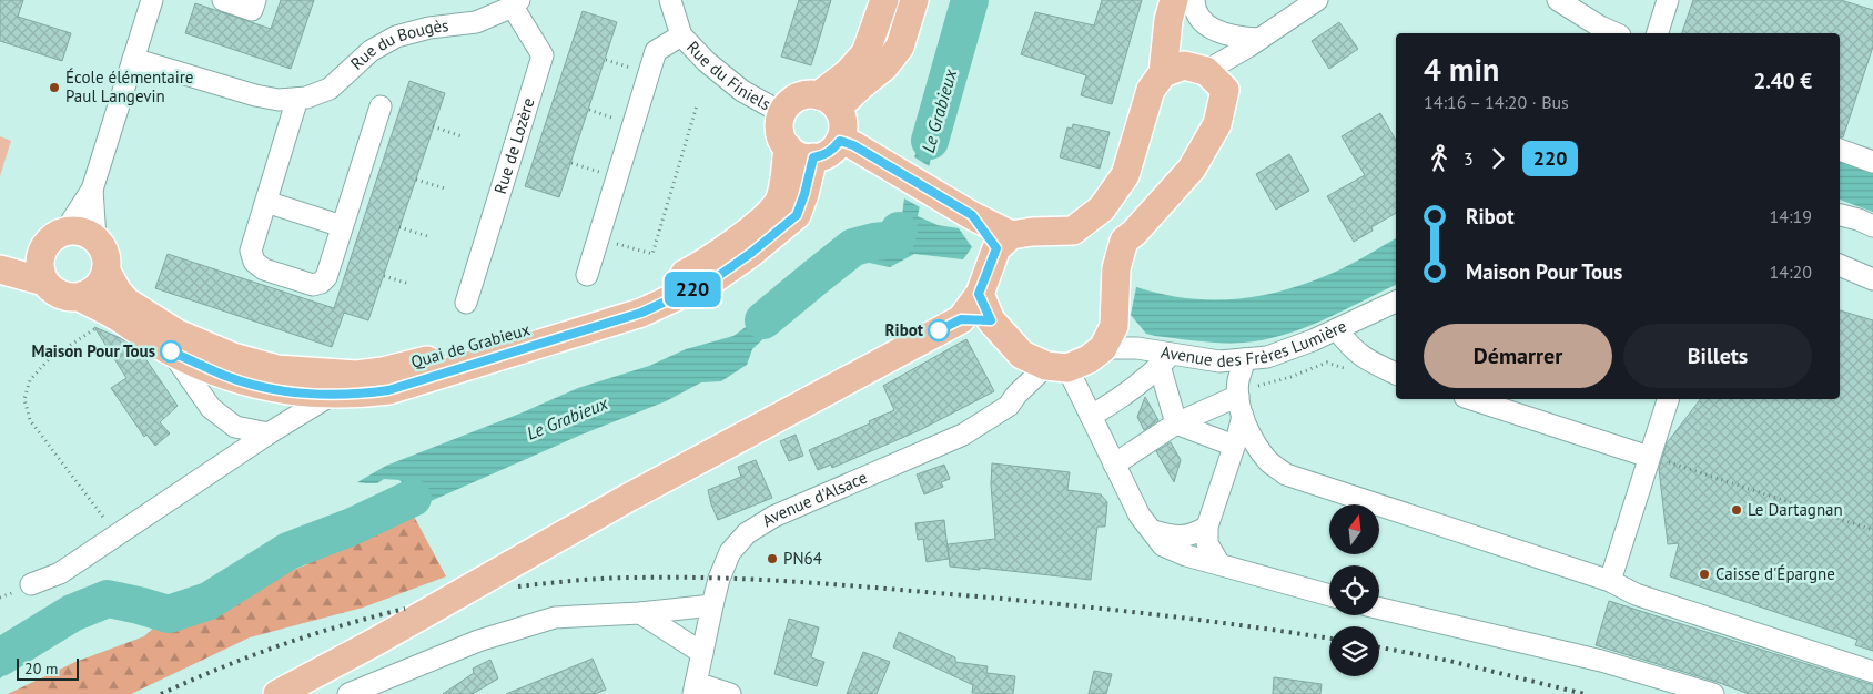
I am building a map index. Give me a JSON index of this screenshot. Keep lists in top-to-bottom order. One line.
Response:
{"streets":{"main road":["Quai de Grabieux"],"street":["Rue du Bougès","Rue du Finiels","Rue de Lozère","Avenue des Frères Lumière","Avenue d'Alsace"]},"crossings":[["Rue du Bougès","Rue de Lozère"],["Rue du Finiels","Quai de Grabieux"]],"water":["Le Grabieux"],"places":["École élémentaire Paul Langevin","Ribot","Maison Pour Tous","Le Dartagnan","PN64","Caisse d'Épargne"],"lines":["bus line 220"],"scale_bar":"20 m","north":"top","page":{"on_map":"220","heading":["4 min","14:16 – 14:20 · Bus","2.40 €"],"legs":["3","220"],"list":[{"name":"Ribot","value":"14:19"},{"name":"Maison Pour Tous","value":"14:20"}],"buttons":["Démarrer","Billets"],"scale":"20 m"}}
